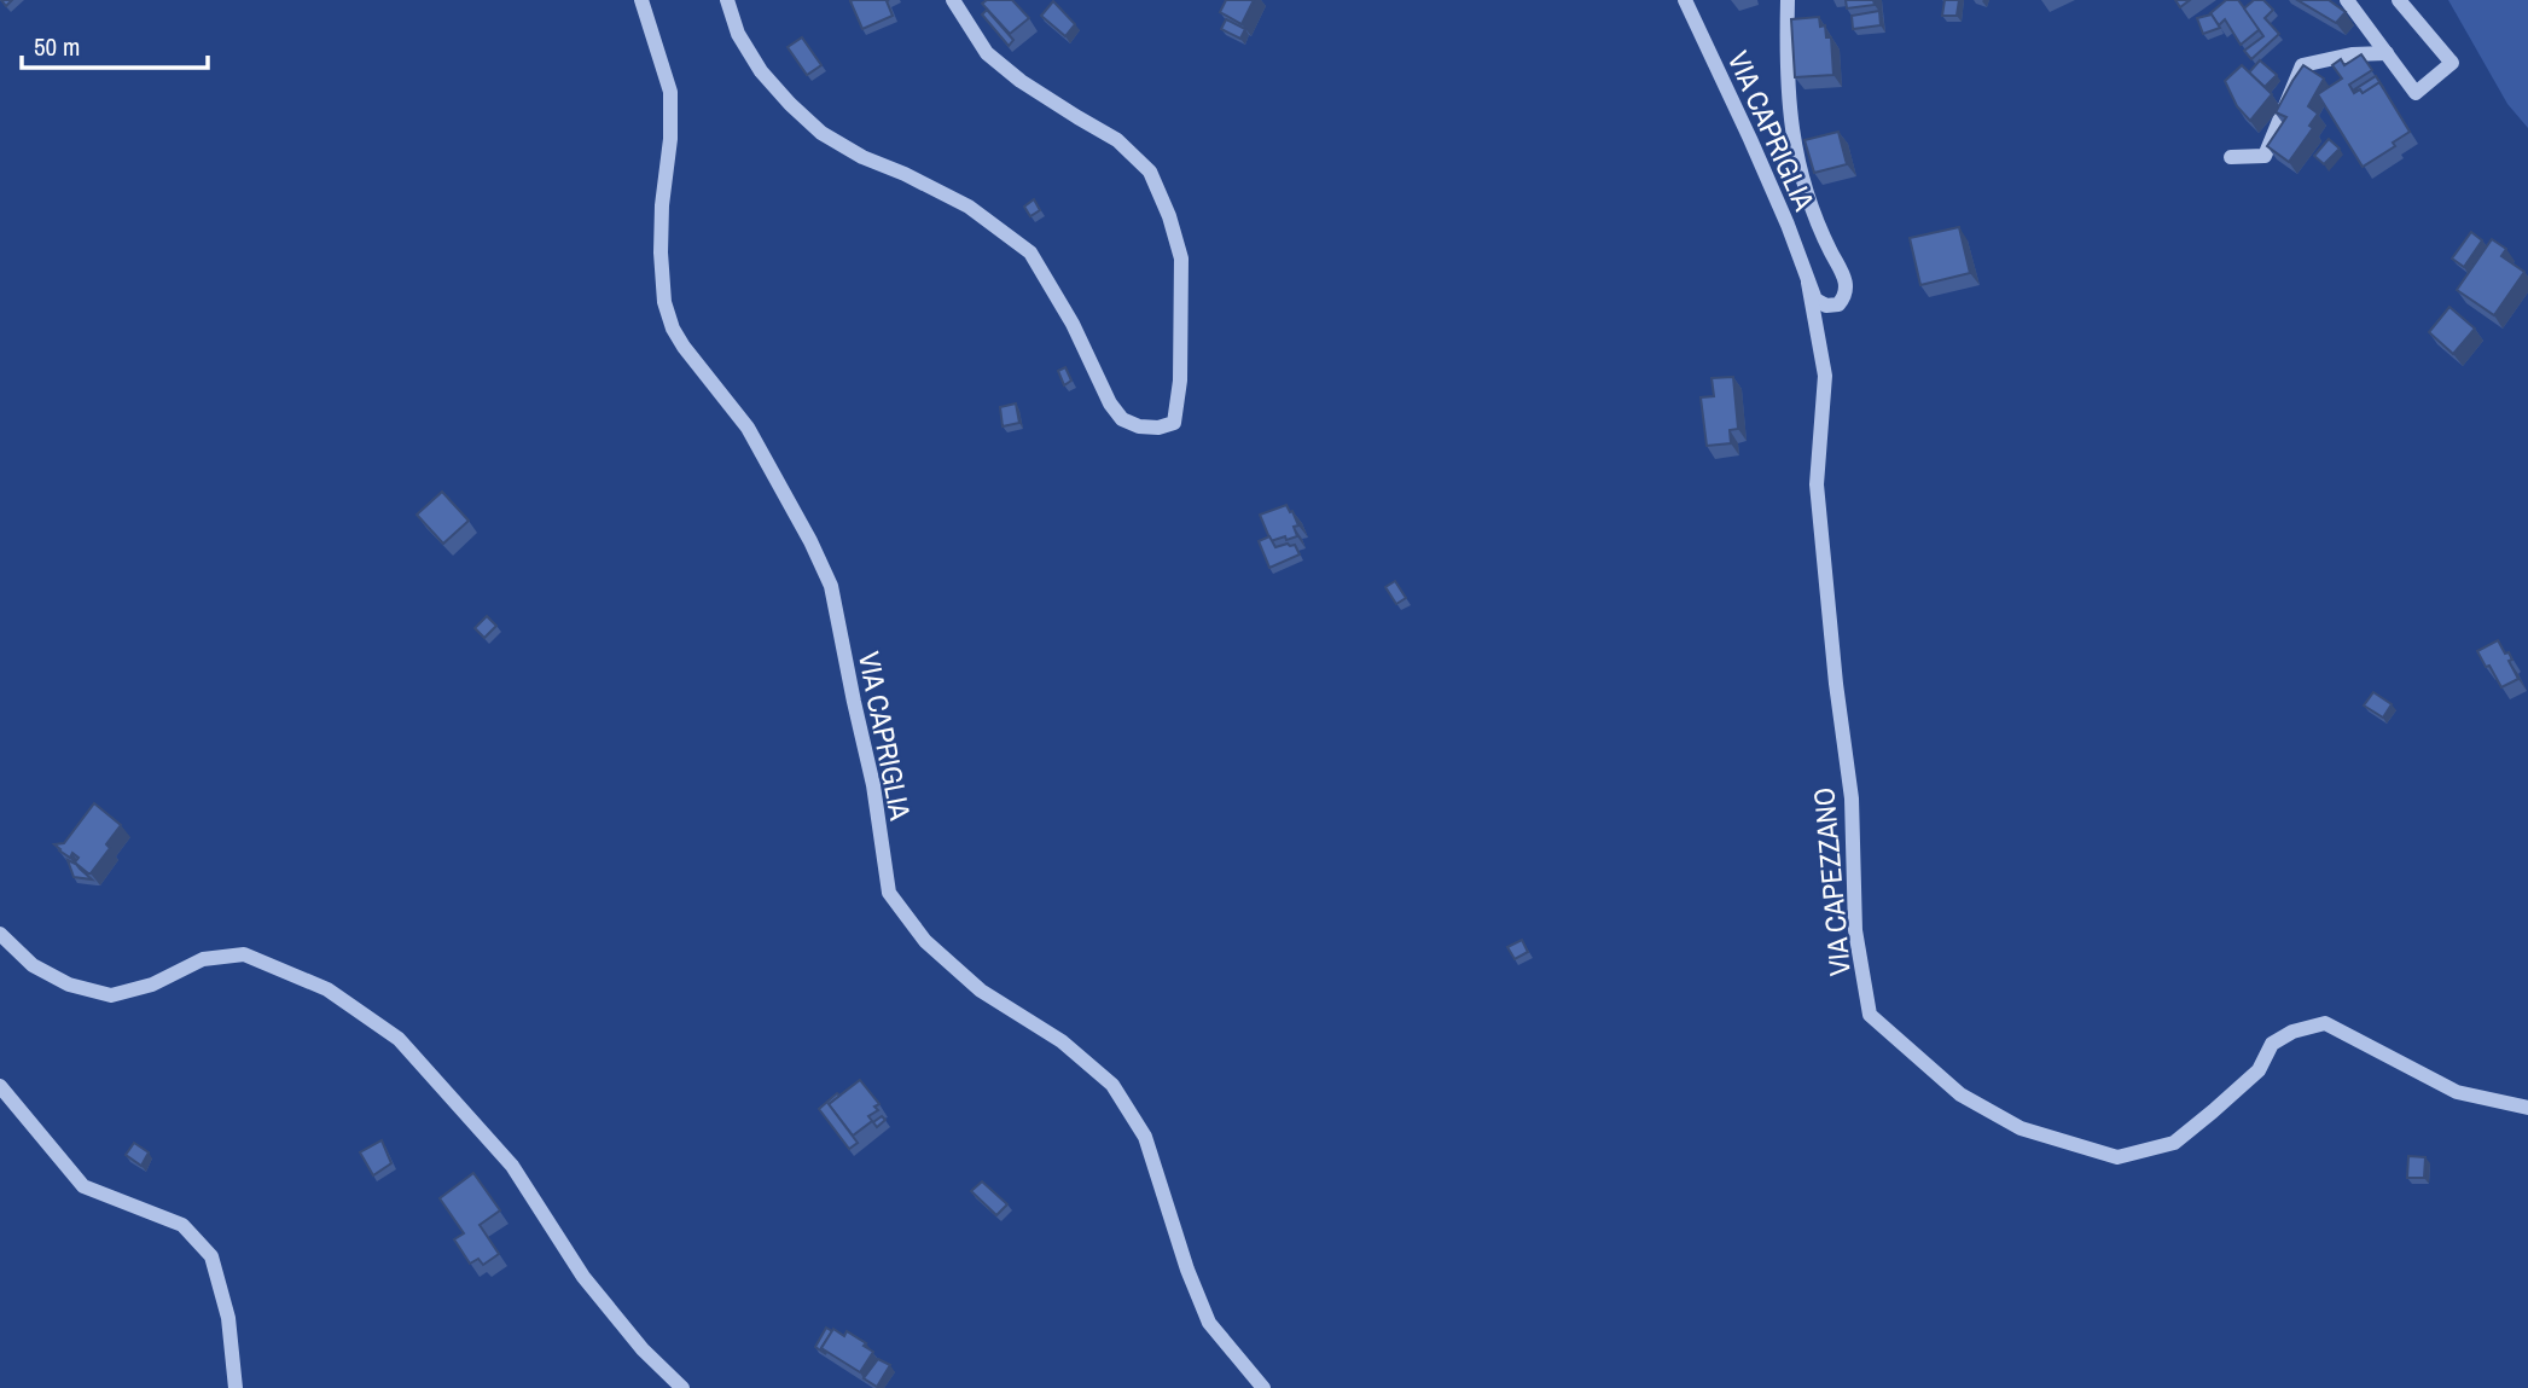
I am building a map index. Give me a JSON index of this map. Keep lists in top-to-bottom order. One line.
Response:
{"streets":{"street":["VIA CAPRIGLIA","VIA CAPEZZANO"]},"crossings":[["VIA CAPRIGLIA","VIA CAPEZZANO"]],"scale_bar":"50 m"}
